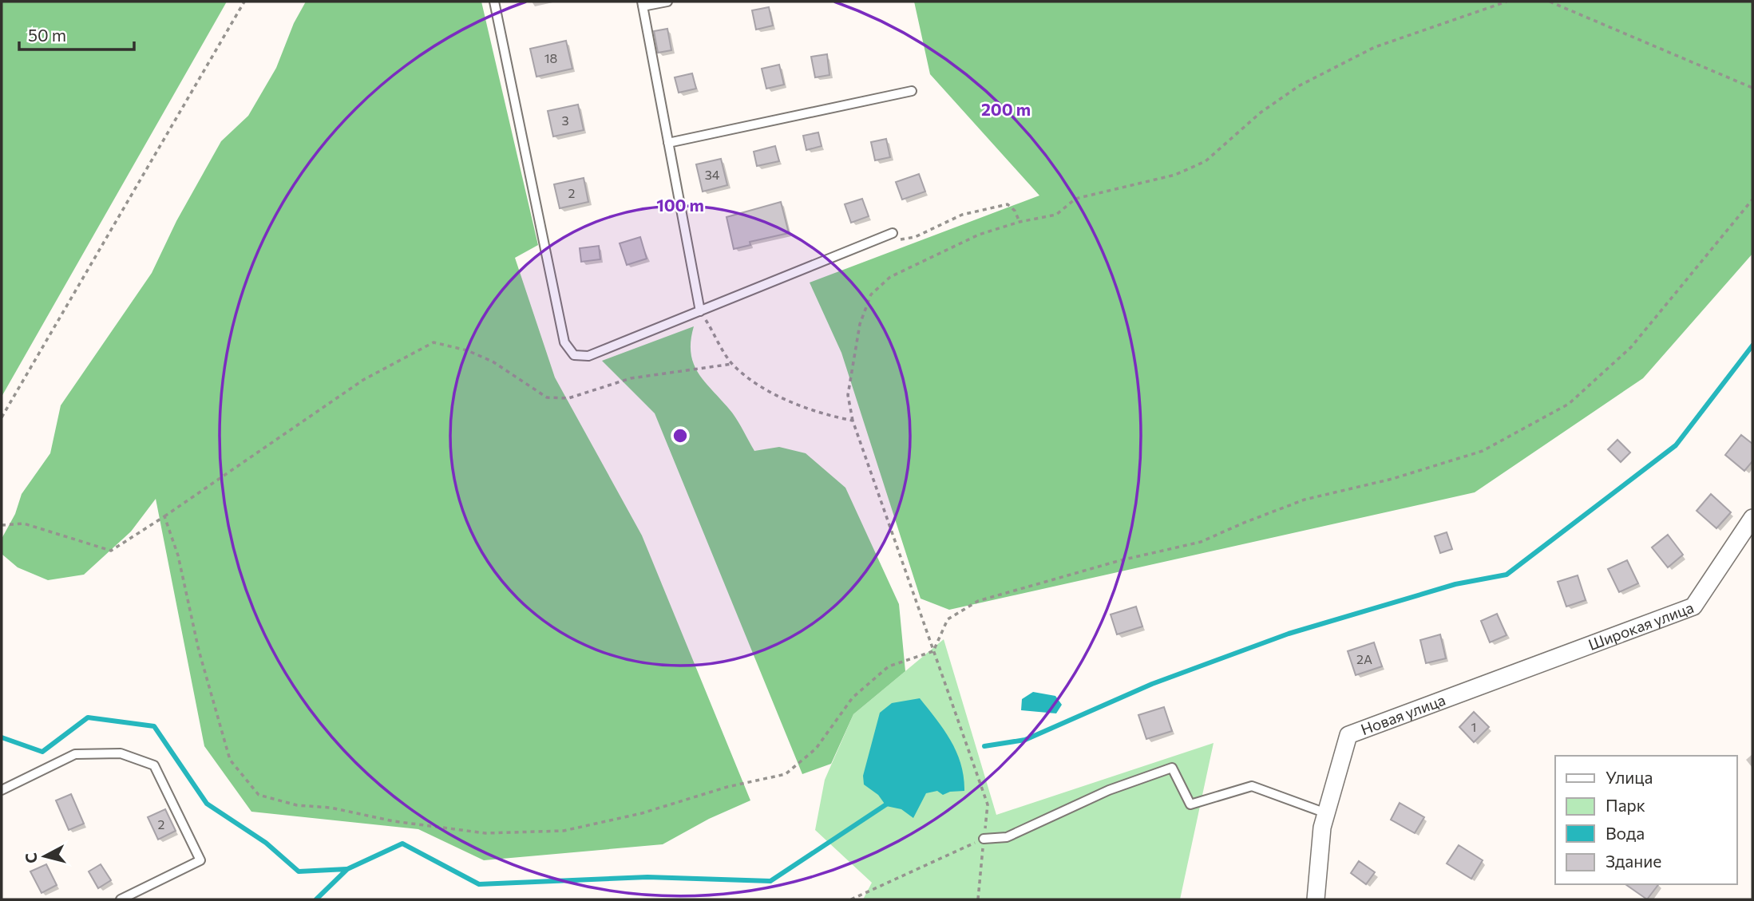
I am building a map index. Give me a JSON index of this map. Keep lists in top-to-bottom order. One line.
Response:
{"streets":{"street":["Широкая улица","Новая улица"]},"crossings":[["Широкая улица","Новая улица"]],"house_numbers":["18","3","34","2","2А","1","2"],"legend":["Улица","Парк","Вода","Здание"],"scale_bar":"50 m","north":"left","rings":["200 m","100 m"]}
